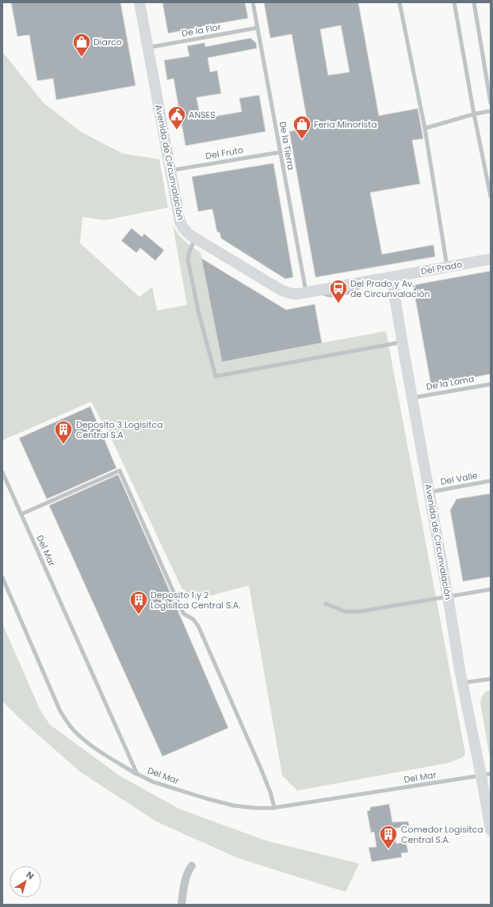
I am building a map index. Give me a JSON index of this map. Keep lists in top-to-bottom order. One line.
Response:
{"streets":{"street":["Avenida de Circunvalación","Del Prado"],"lane":["De la Flor","De la Tierra","Del Fruto","De la Loma","Del Valle","Del Mar"]},"crossings":[["De la Flor","De la Tierra"],["De la Flor","Avenida de Circunvalación"],["De la Tierra","Del Fruto"],["De la Tierra","Avenida de Circunvalación"],["Del Fruto","Avenida de Circunvalación"],["Avenida de Circunvalación","Del Prado"],["Avenida de Circunvalación","De la Loma"],["Avenida de Circunvalación","Del Valle"],["Avenida de Circunvalación","Del Mar"]],"places":{"shop":["Diarco","Feria Minorista"],"public building":["ANSES"],"bus stop":["Del Prado y Av. de Circunvalación"],"building":["Deposito 3 Logisitca Central S.A","Deposito 1 y 2 Logisitca Central S.A.","Comedor Logisitca Central S.A."]},"north":"top right"}
